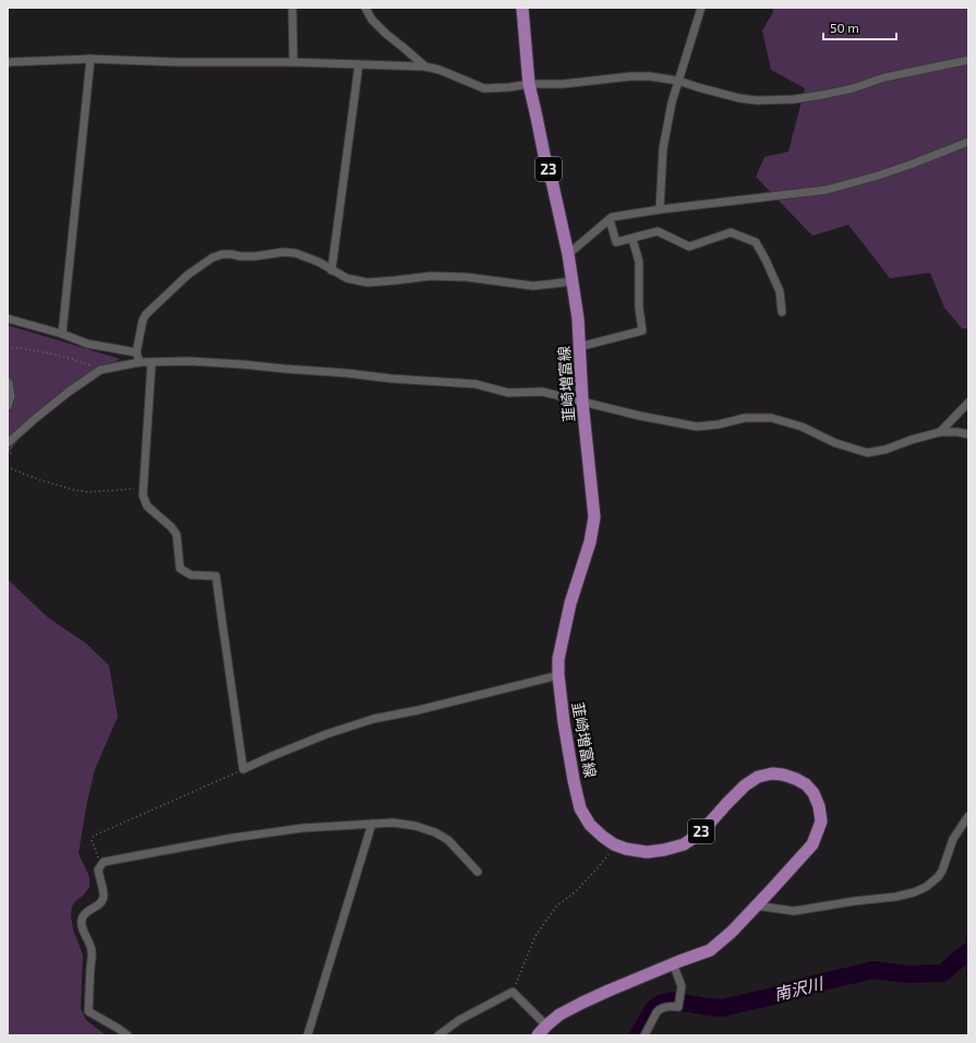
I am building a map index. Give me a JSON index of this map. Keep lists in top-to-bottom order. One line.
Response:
{"streets":{"main road":["23","韮崎増富線"]},"water":["南沢川"],"scale_bar":"50 m"}
